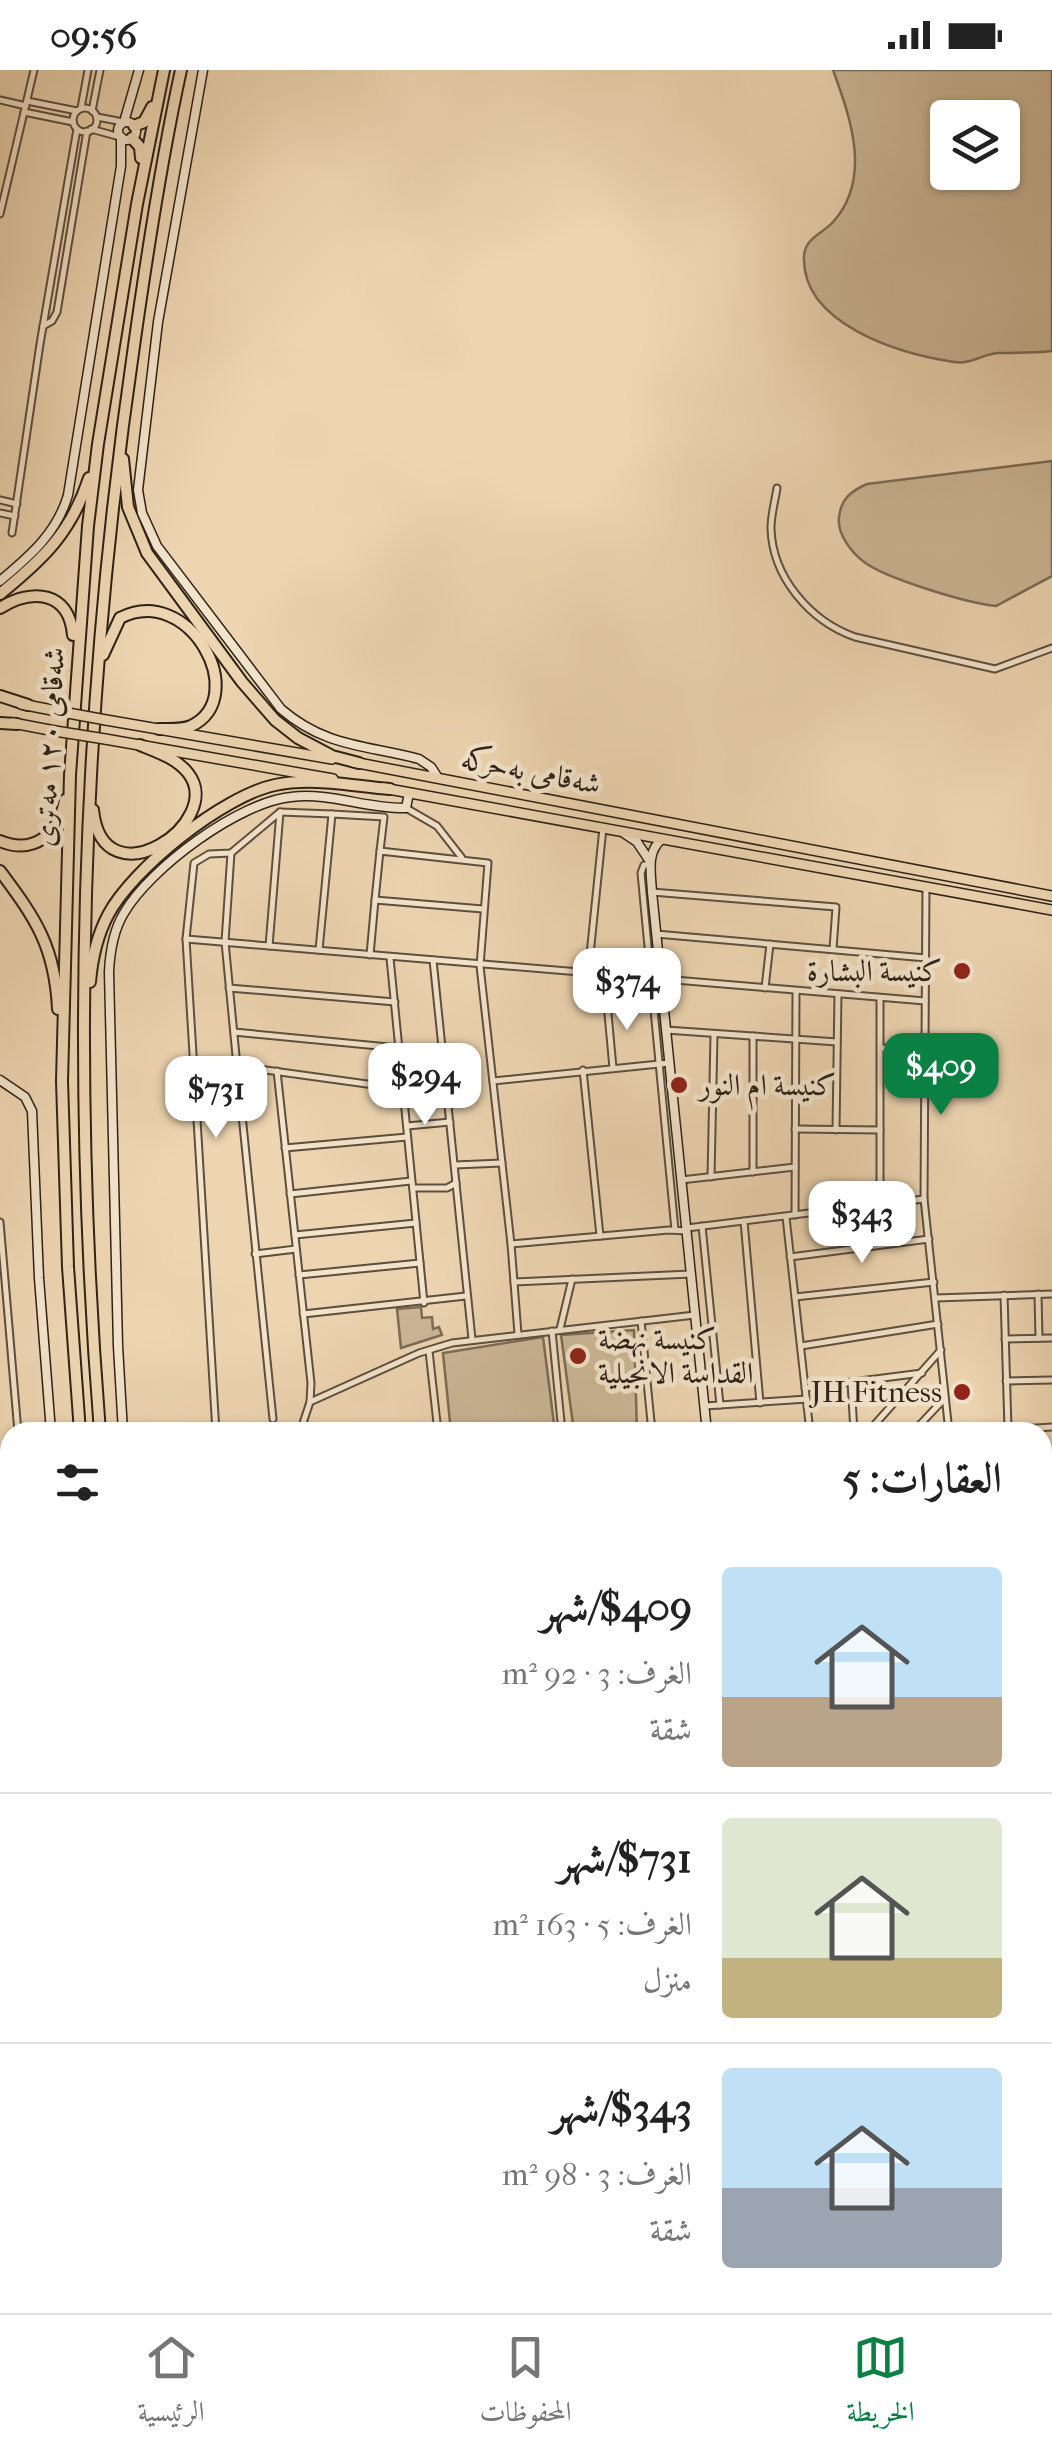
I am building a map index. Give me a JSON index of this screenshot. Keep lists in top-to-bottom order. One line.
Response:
{"streets":{"highway":["شەقامی ١٢٠ مەتری"],"main road":["شەقامی بەحرکە"]},"places":["كنيسة البشارة","كنيسة ام النور","كنيسة نهضة القداسة الانجيلية","JH Fitness"],"page":{"status":"09:56","price":["$374","$409","$294","$731","$343"],"heading":"العقارات: 5","list":[{"name":"$409/شهر","note":"الغرف: 3 · 92 m² · شقة"},{"name":"$731/شهر","note":"الغرف: 5 · 163 m² · منزل"},{"name":"$343/شهر","note":"الغرف: 3 · 98 m² · شقة"}],"tabs":["الخريطة","المحفوظات","الرئيسية"]}}
